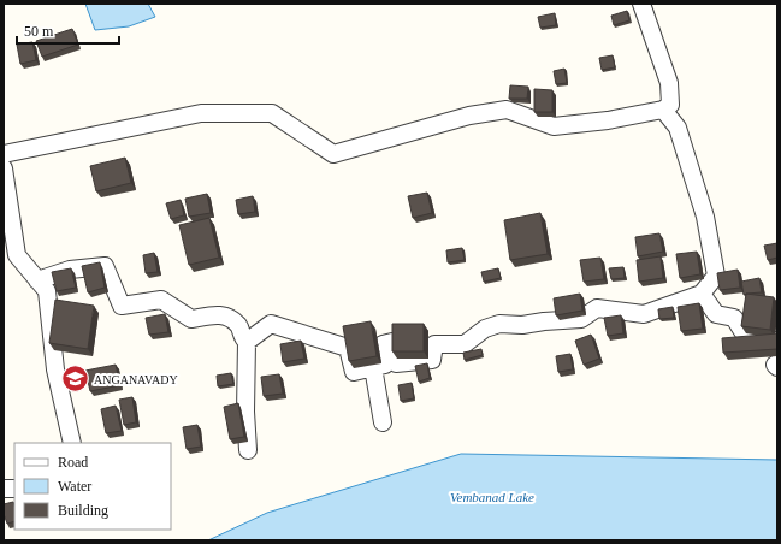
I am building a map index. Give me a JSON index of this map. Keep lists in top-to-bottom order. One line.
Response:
{"water":["Vembanad Lake"],"places":{"school or university":["ANGANAVADY"]},"legend":["Road","Water","Building"],"scale_bar":"50 m"}
